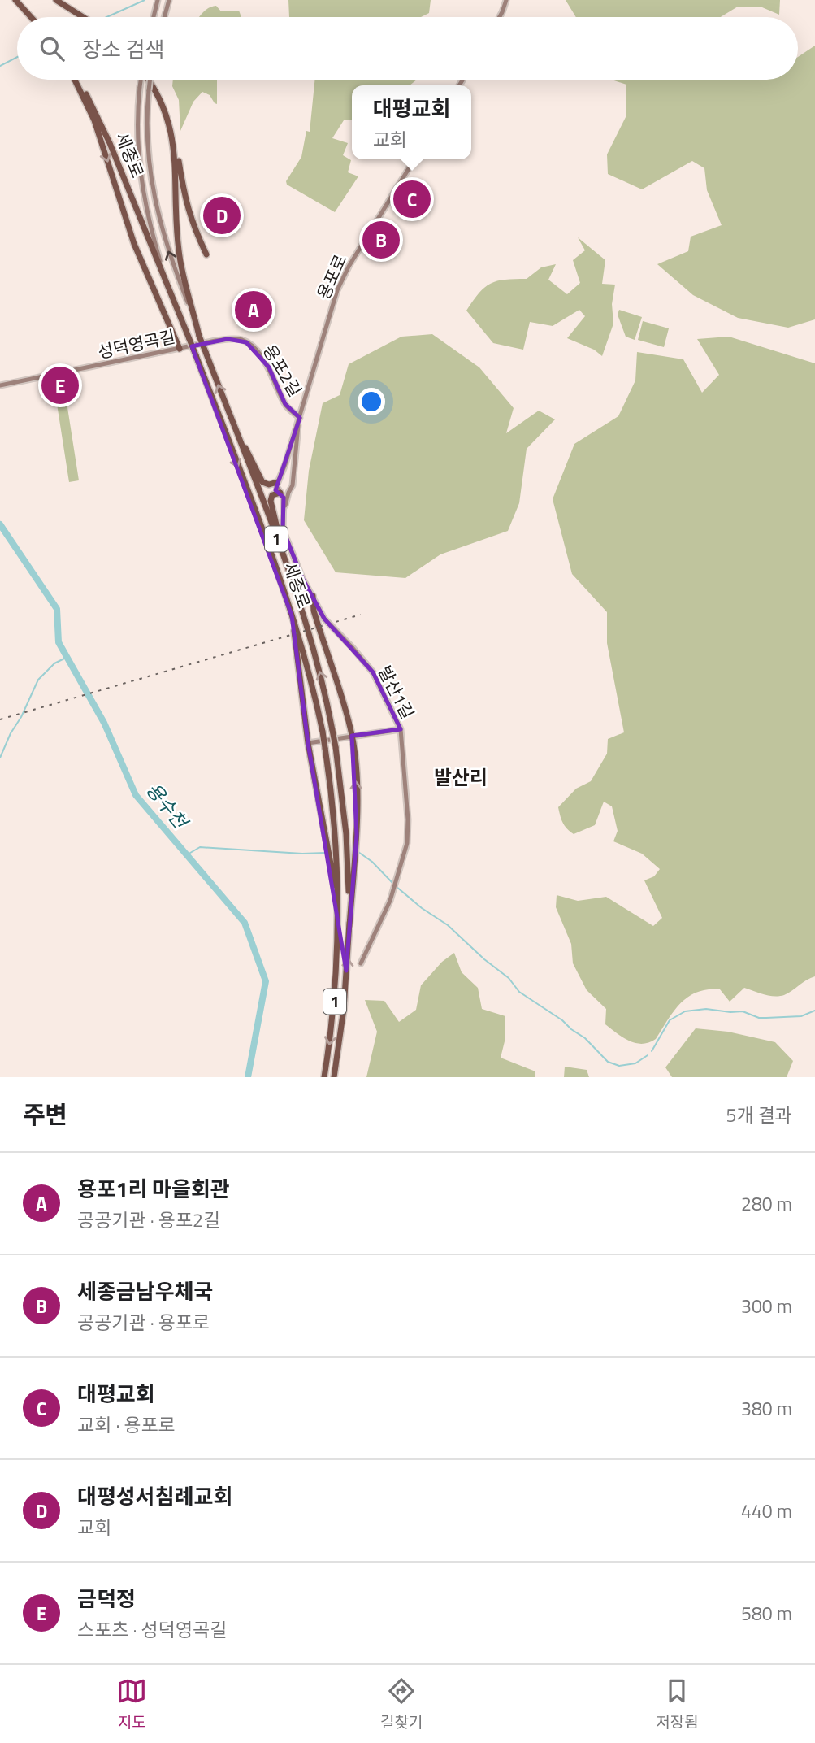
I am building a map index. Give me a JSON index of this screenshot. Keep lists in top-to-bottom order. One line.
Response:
{"streets":{"highway":["세종로","1"],"street":["용포로","성덕영곡길","용포2길","발산1길"]},"crossings":[["용포로","용포2길"],["성덕영곡길","용포2길"]],"districts":["발산리"],"water":["용수천"],"page":{"search":"장소 검색","popup":["대평교회","교회"],"pins":["C","D","B","A","E"],"heading":["주변","5개 결과"],"list":[{"mark":"A","name":"용포1리 마을회관","note":"공공기관 · 용포2길","value":"280 m"},{"mark":"B","name":"세종금남우체국","note":"공공기관 · 용포로","value":"300 m"},{"mark":"C","name":"대평교회","note":"교회 · 용포로","value":"380 m"},{"mark":"D","name":"대평성서침례교회","note":"교회","value":"440 m"},{"mark":"E","name":"금덕정","note":"스포츠 · 성덕영곡길","value":"580 m"}],"nav":["지도","길찾기","저장됨"]}}
